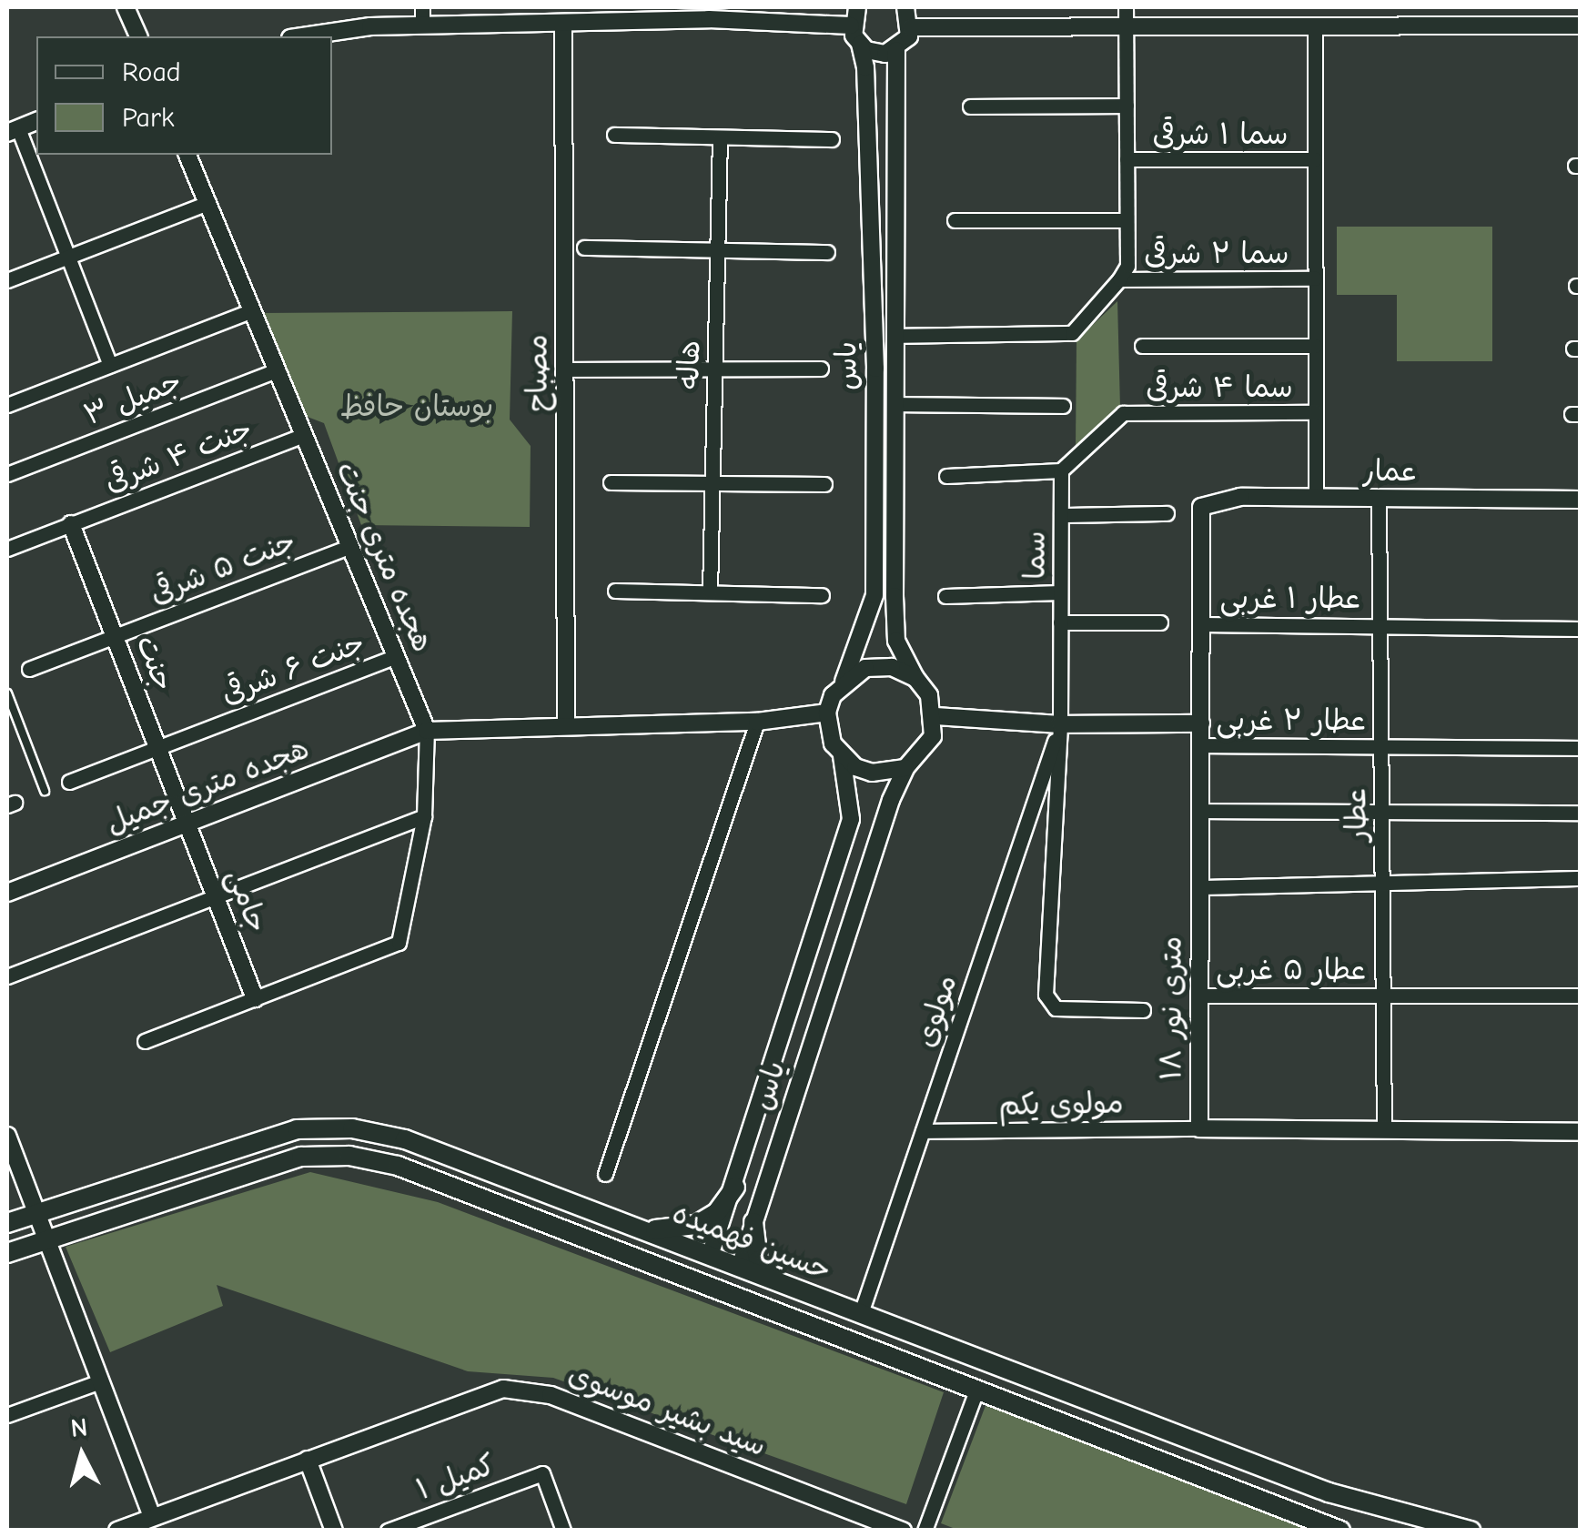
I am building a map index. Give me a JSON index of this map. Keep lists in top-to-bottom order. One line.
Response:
{"streets":{"main road":["حسین فهمیده"],"street":["سما ۱ شرقی","سما ۲ شرقی","هاله","یاس","مصباح","سما ۴ شرقی","جمیل ۳","جنت ۴ شرقی","عمار","سما","هجده متری جنت","جنت ۵ شرقی","عطار ۱ غربی","جنت","جنت ۶ شرقی","عطار ۲ غربی","هجده متری جمیل","عطار","جامی","عطار ۵ غربی","۱۸ متری نور","مولوی","مولوی یکم","سید بشیر موسوی","کمیل ۱"]},"crossings":[["یاس","حسین فهمیده"],["سما ۴ شرقی","سما"],["جمیل ۳","هجده متری جنت"],["جنت ۴ شرقی","هجده متری جنت"],["جنت ۴ شرقی","جنت"],["عمار","عطار"],["عمار","۱۸ متری نور"],["سما","مولوی"],["هجده متری جنت","جنت ۵ شرقی"],["هجده متری جنت","جنت ۶ شرقی"],["هجده متری جنت","هجده متری جمیل"],["جنت ۵ شرقی","جنت"],["عطار ۱ غربی","عطار"],["عطار ۱ غربی","۱۸ متری نور"],["جنت","جنت ۶ شرقی"],["جنت","هجده متری جمیل"],["جنت","جامی"],["عطار ۲ غربی","عطار"],["عطار ۲ غربی","۱۸ متری نور"],["هجده متری جمیل","جامی"],["عطار","عطار ۵ غربی"],["عطار ۵ غربی","۱۸ متری نور"],["۱۸ متری نور","مولوی یکم"],["مولوی","مولوی یکم"],["مولوی","حسین فهمیده"]],"parks":["بوستان حافظ"],"legend":["Road","Park"],"north":"top"}
